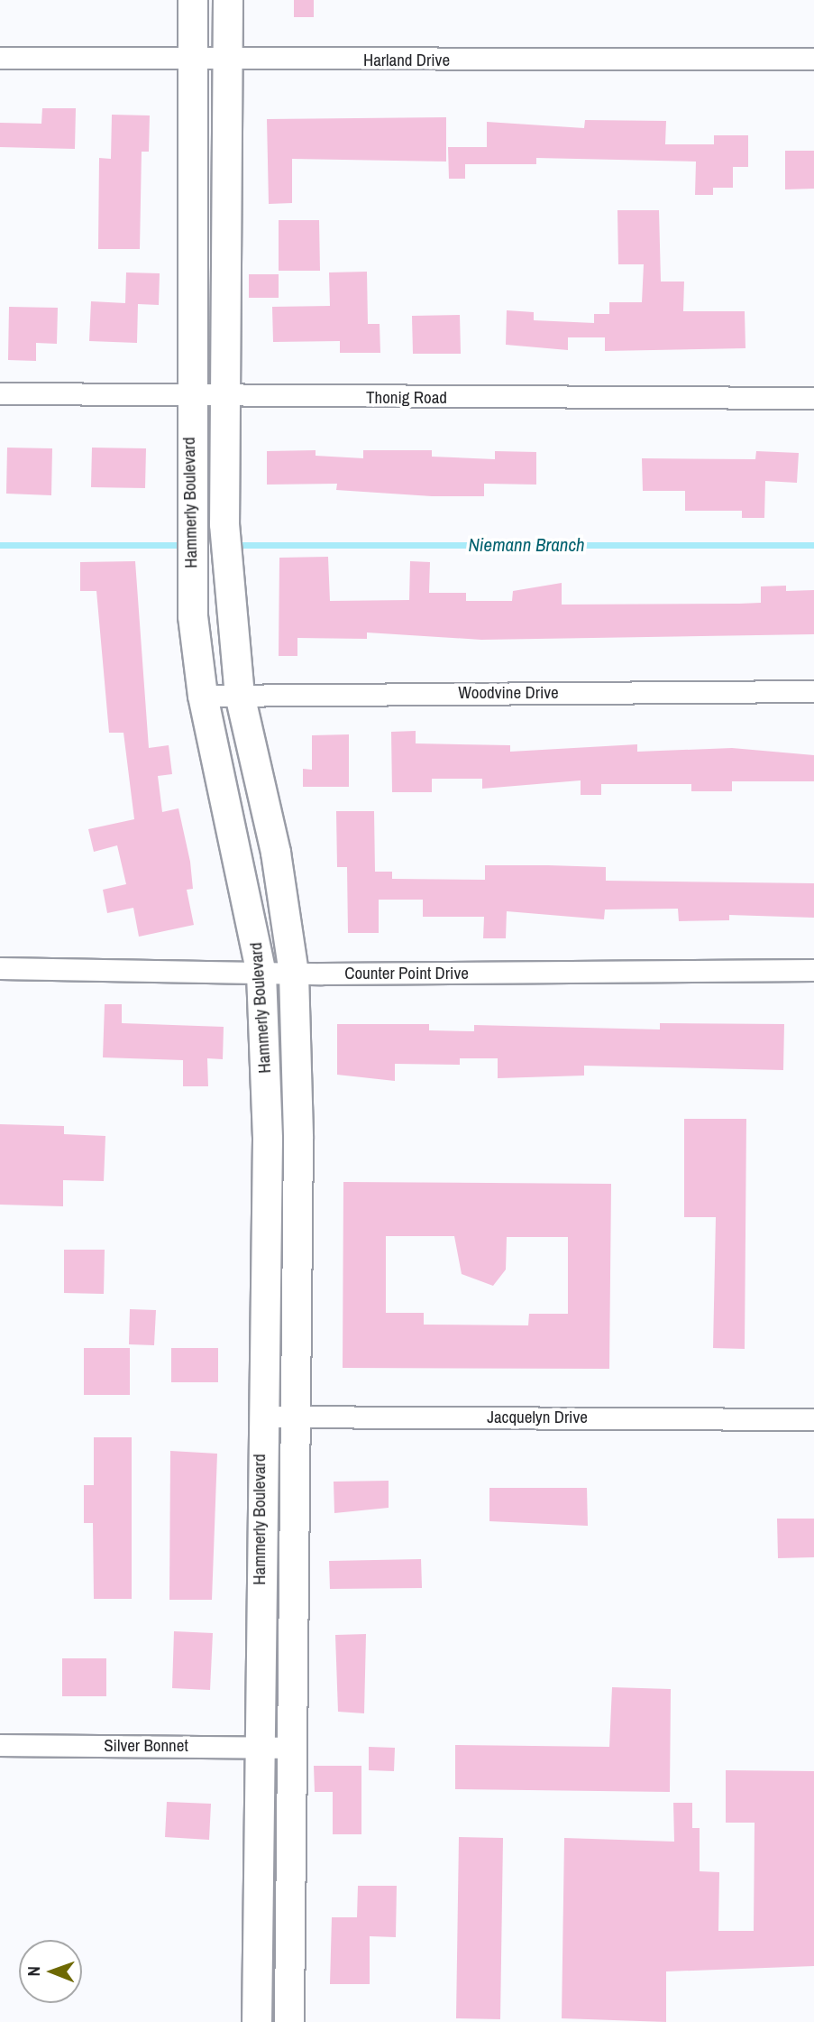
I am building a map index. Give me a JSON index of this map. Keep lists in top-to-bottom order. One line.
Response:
{"streets":{"main road":["Hammerly Boulevard"],"street":["Harland Drive","Thonig Road","Woodvine Drive","Counter Point Drive","Jacquelyn Drive","Silver Bonnet"]},"crossings":[["Harland Drive","Hammerly Boulevard"],["Thonig Road","Hammerly Boulevard"],["Hammerly Boulevard","Woodvine Drive"],["Hammerly Boulevard","Counter Point Drive"],["Hammerly Boulevard","Jacquelyn Drive"],["Hammerly Boulevard","Silver Bonnet"]],"water":["Niemann Branch"],"north":"left"}
